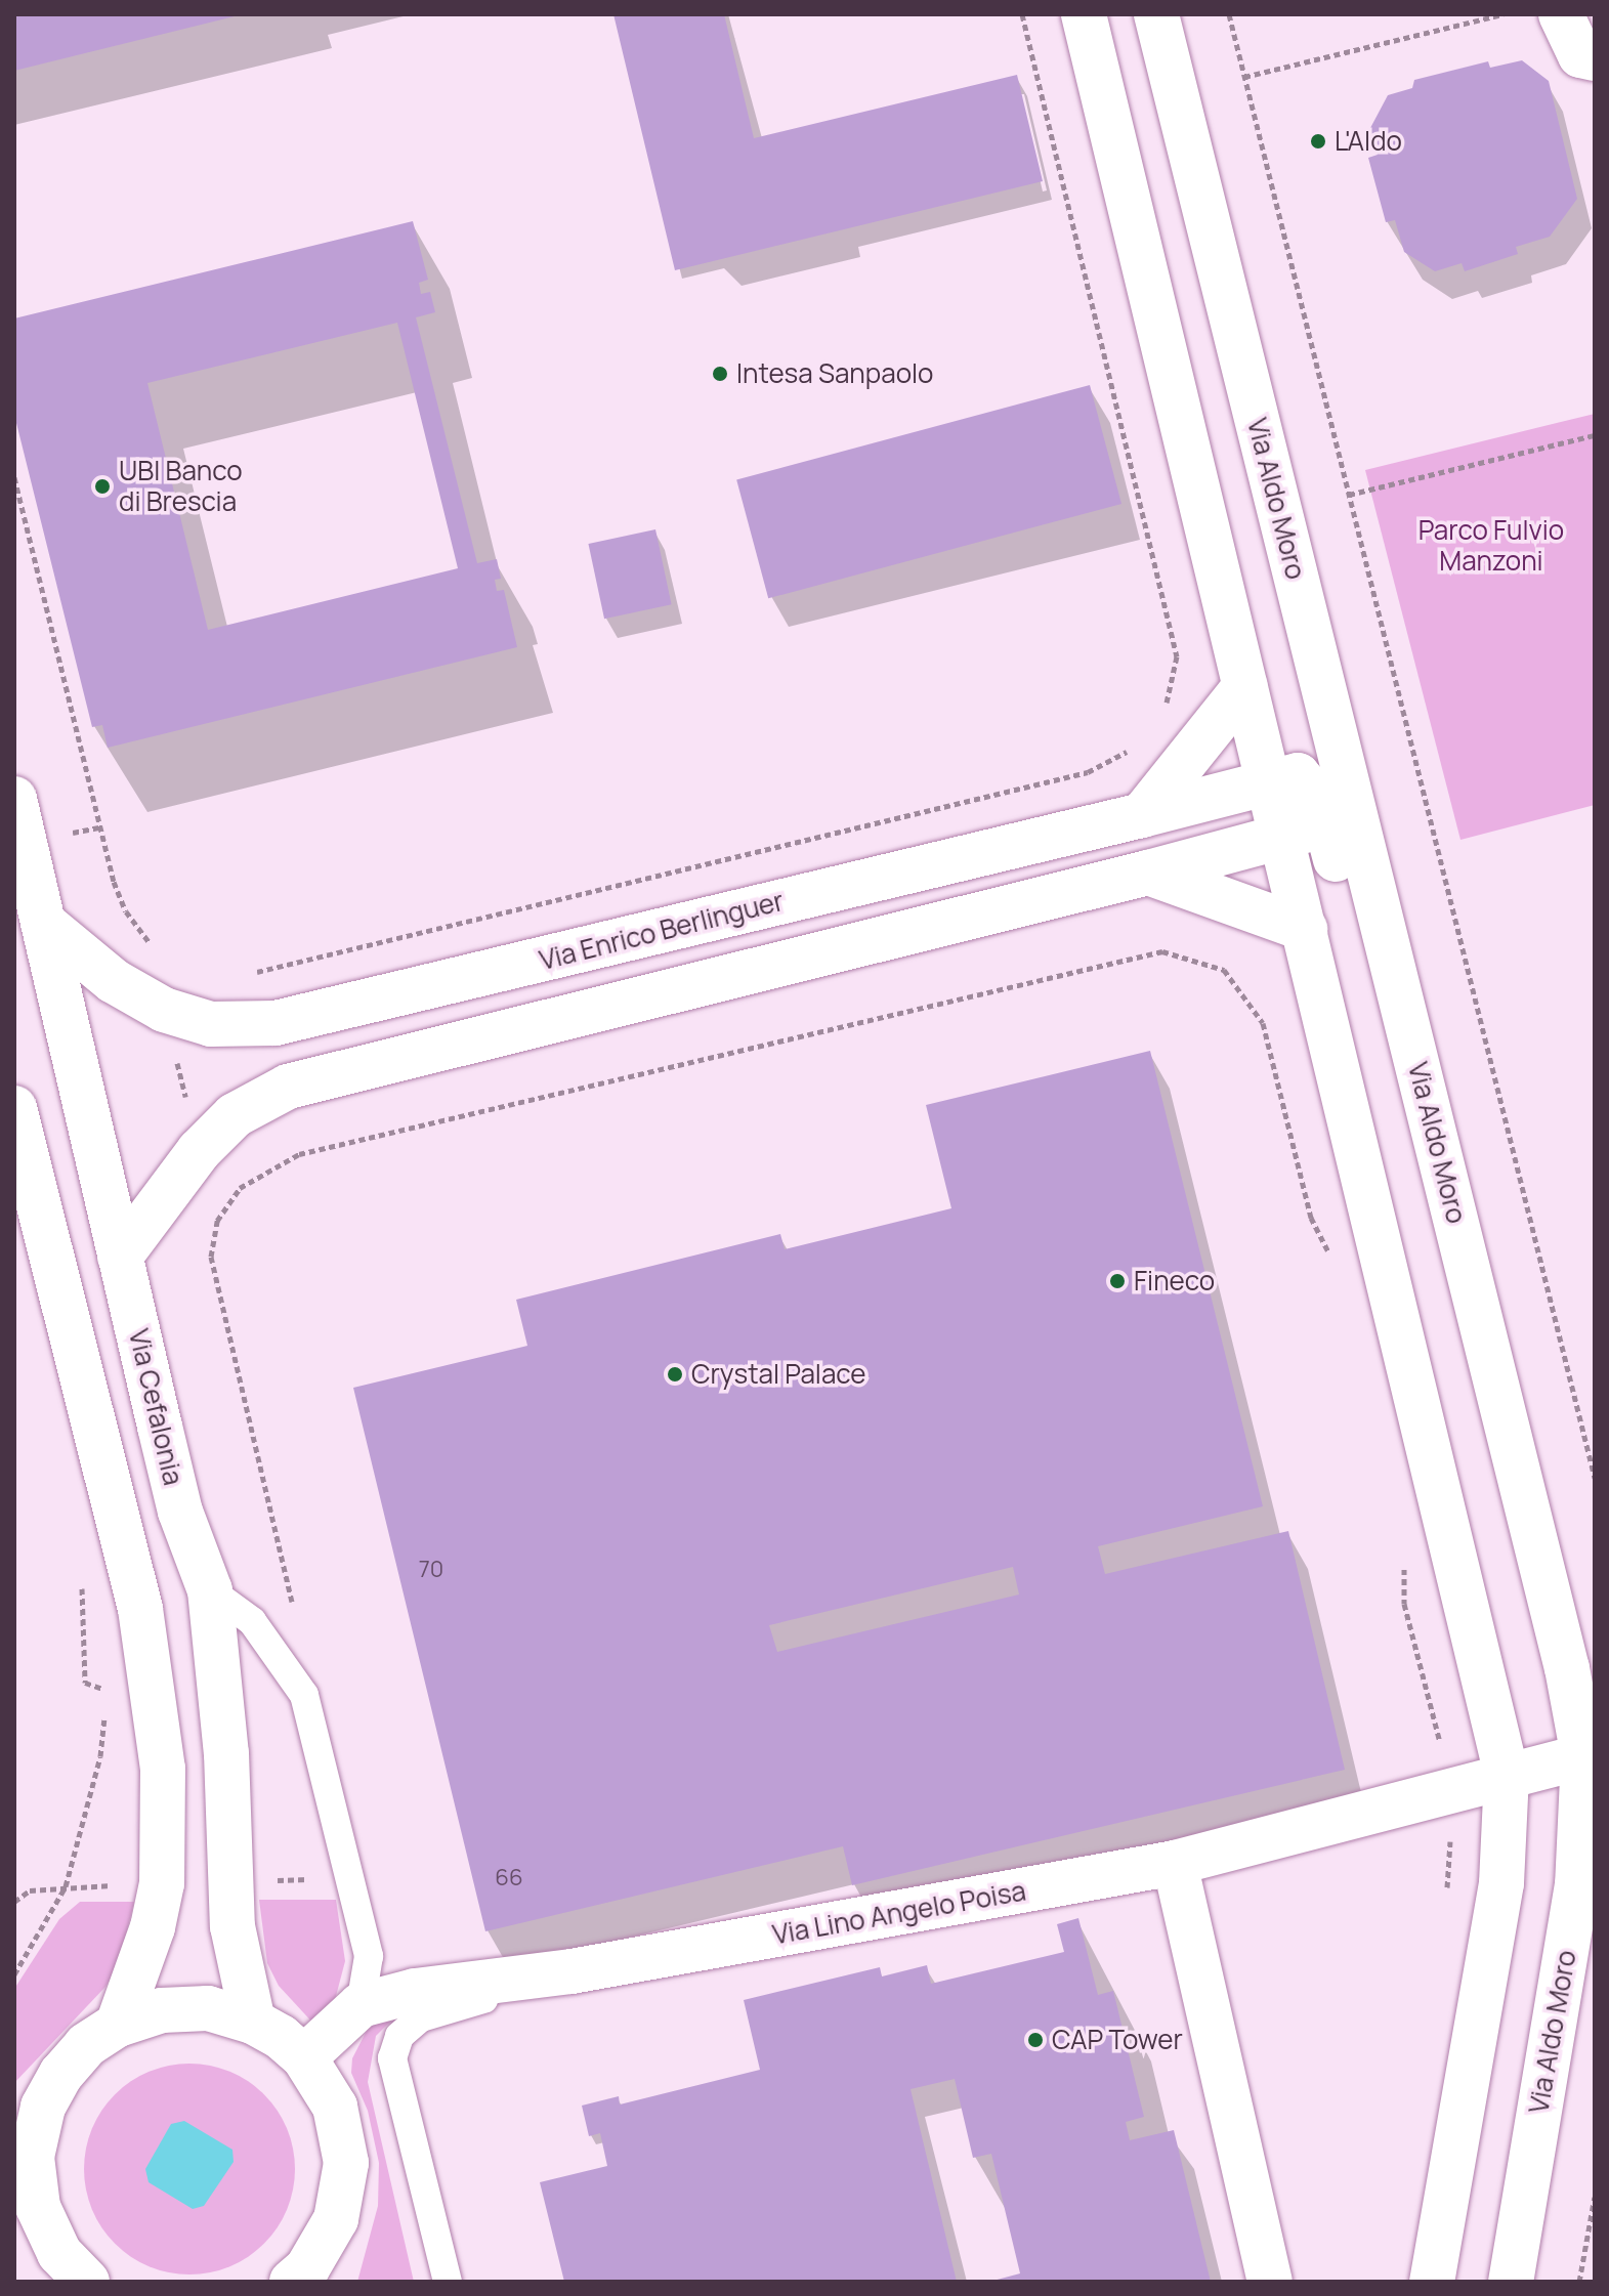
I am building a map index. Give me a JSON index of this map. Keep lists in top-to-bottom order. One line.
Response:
{"streets":{"street":["Via Aldo Moro","Via Enrico Berlinguer","Via Cefalonia","Via Lino Angelo Poisa"]},"crossings":[["Via Aldo Moro","Via Enrico Berlinguer"],["Via Aldo Moro","Via Lino Angelo Poisa"],["Via Enrico Berlinguer","Via Cefalonia"]],"parks":["Parco Fulvio Manzoni"],"places":["L'Aldo","Intesa Sanpaolo","UBI Banco di Brescia","Fineco","Crystal Palace","CAP Tower"],"house_numbers":["70","66"]}
